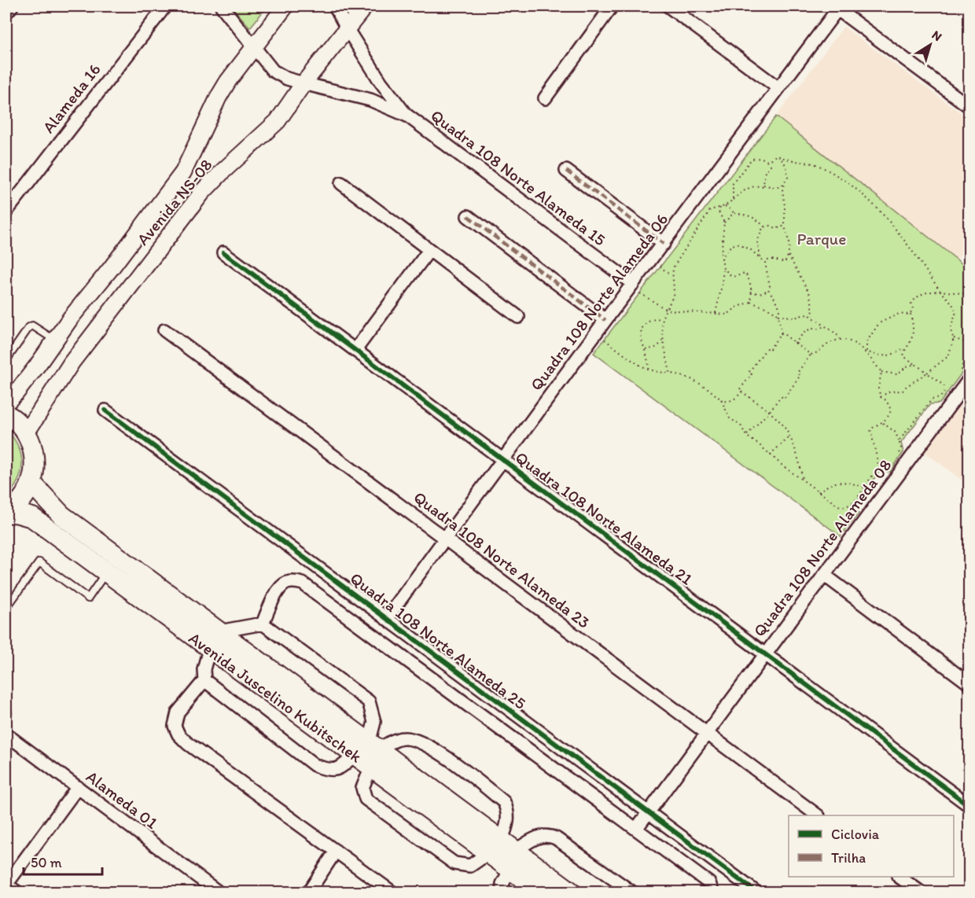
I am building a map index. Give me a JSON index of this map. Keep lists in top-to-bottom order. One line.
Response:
{"streets":{"main road":["Avenida Juscelino Kubitschek"],"street":["Alameda 16","Quadra 108 Norte Alameda 15","Avenida NS-08","Quadra 108 Norte Alameda 06","Quadra 108 Norte Alameda 21","Quadra 108 Norte Alameda 08","Quadra 108 Norte Alameda 23","Quadra 108 Norte Alameda 25","Alameda 01"]},"crossings":[["Quadra 108 Norte Alameda 15","Quadra 108 Norte Alameda 06"],["Quadra 108 Norte Alameda 06","Quadra 108 Norte Alameda 21"],["Quadra 108 Norte Alameda 06","Quadra 108 Norte Alameda 23"],["Quadra 108 Norte Alameda 06","Quadra 108 Norte Alameda 25"],["Quadra 108 Norte Alameda 21","Quadra 108 Norte Alameda 08"],["Quadra 108 Norte Alameda 08","Quadra 108 Norte Alameda 23"],["Quadra 108 Norte Alameda 08","Quadra 108 Norte Alameda 25"]],"parks":["Parque"],"legend":["Ciclovia","Trilha"],"scale_bar":"50 m","north":"top right"}
